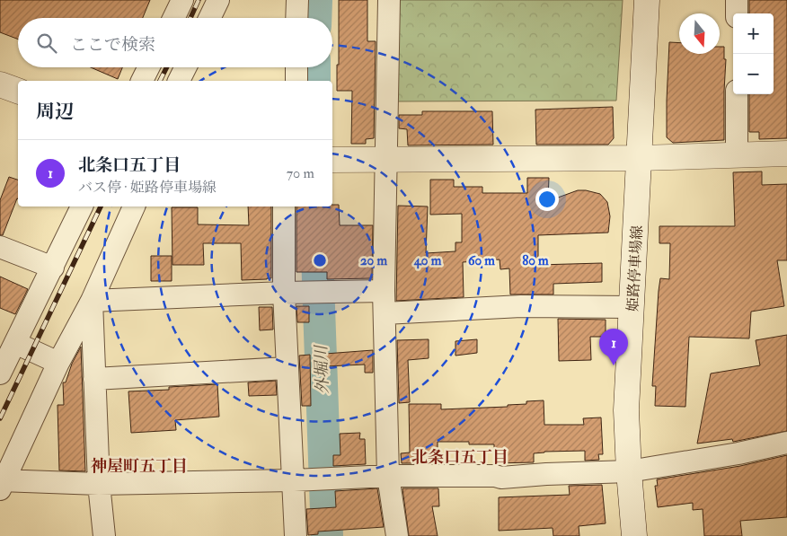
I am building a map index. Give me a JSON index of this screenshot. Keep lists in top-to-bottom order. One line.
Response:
{"streets":{"main road":["姫路停車場線"]},"districts":["北条口五丁目","神屋町五丁目"],"water":["外堀川"],"north":"bottom","page":{"map_buttons":["+","−"],"search":"ここで検索","heading":"周辺","list":[{"mark":"1","name":"北条口五丁目","note":"バス停 · 姫路停車場線","value":"70 m"}],"pins":"1"},"rings":["20 m","40 m","60 m","80 m"]}
